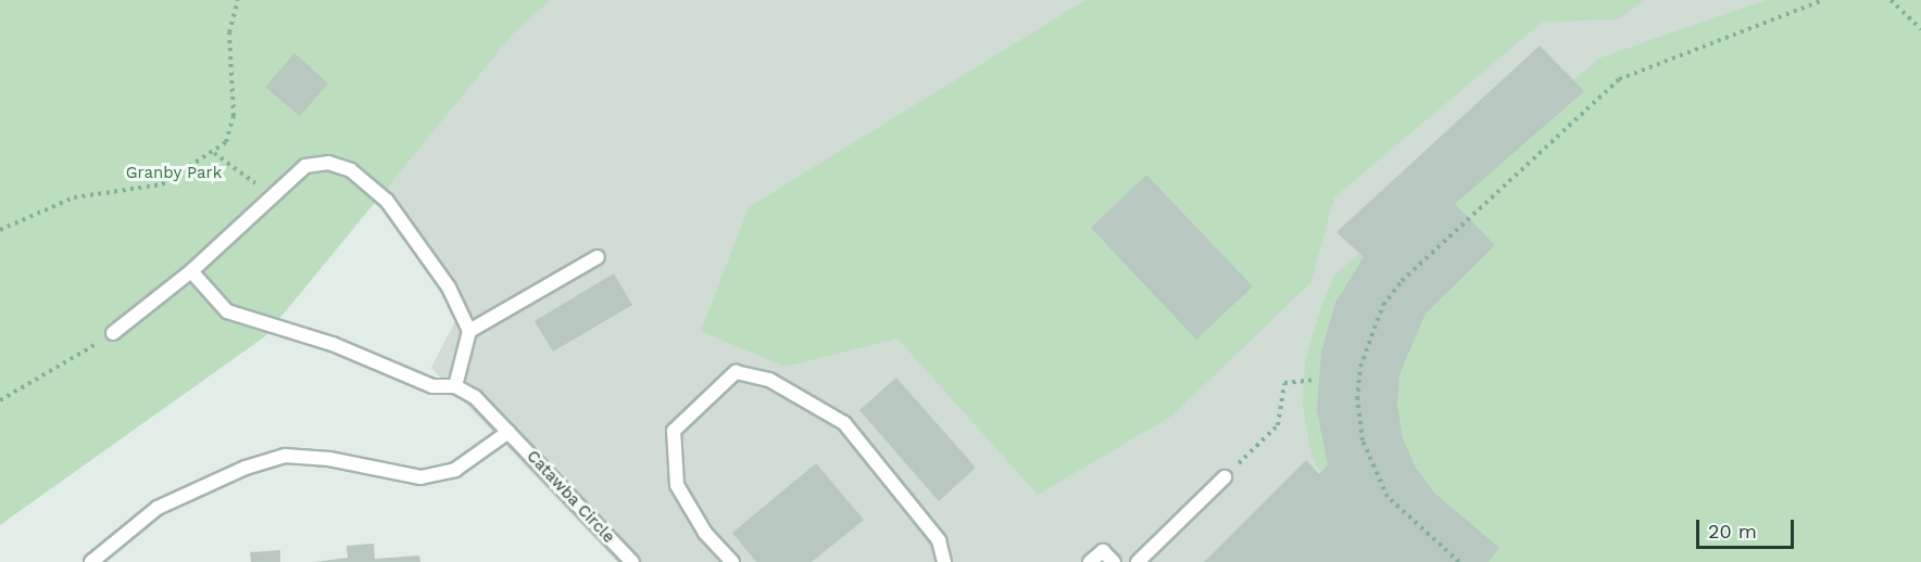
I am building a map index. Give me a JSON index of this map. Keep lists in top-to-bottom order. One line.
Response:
{"streets":{"lane":["Catawba Circle"]},"parks":["Granby Park"],"scale_bar":"20 m"}
